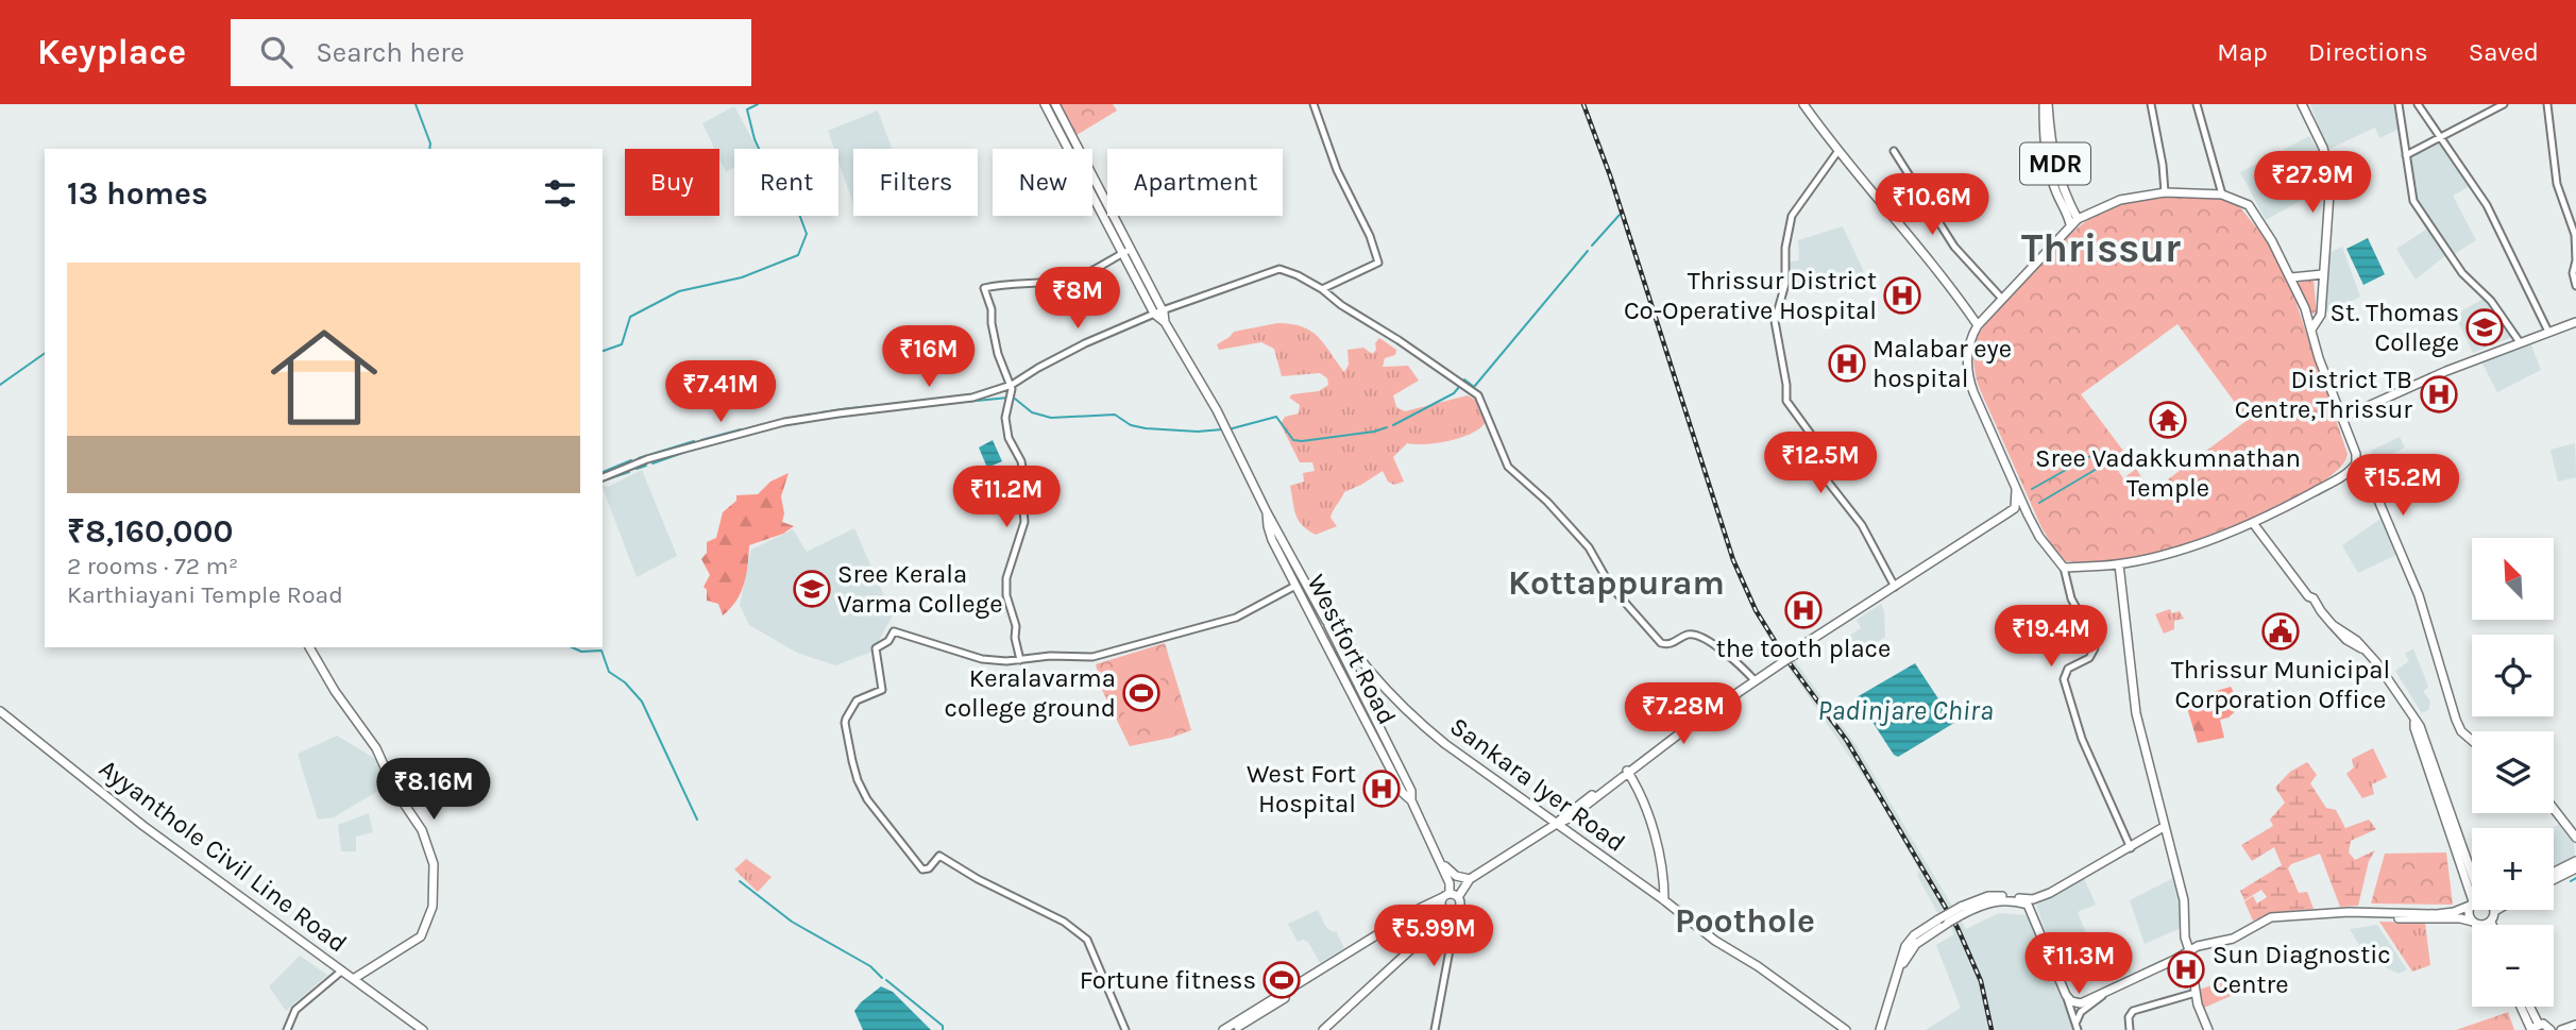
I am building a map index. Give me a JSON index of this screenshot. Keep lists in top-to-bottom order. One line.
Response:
{"streets":{"main road":["MDR","Westfort Road","Sankara Iyer Road","Ayyanthole Civil Line Road"]},"crossings":[["Westfort Road","Sankara Iyer Road"]],"districts":["Thrissur","Kottappuram","Poothole"],"water":["Padinjare Chira"],"places":{"hospital":["Thrissur District Co-Operative Hospital","Malabar eye hospital","District TB Centre,Thrissur","the tooth place","West Fort Hospital","Sun Diagnostic Centre"],"school or university":["St. Thomas College","Sree Kerala Varma College"],"temple":["Sree Vadakkumnathan Temple"],"public building":["Thrissur Municipal Corporation Office"],"sports":["Keralavarma college ground","Fortune fitness"]},"north":"top left","page":{"header":"Keyplace","search":"Search here","nav":["Map","Directions","Saved"],"chip":["Buy","Rent","Filters","New","Apartment"],"heading":"13 homes","price":["₹27.9M","₹10.6M","₹8M","₹16M","₹7.41M","₹12.5M","₹15.2M","₹11.2M","₹19.4M","₹7.28M","₹8.16M","₹5.99M","₹11.3M"],"list":[{"name":"₹8,160,000","note":"2 rooms · 72 m² · Karthiayani Temple Road"}],"map_buttons":["+","−"]}}
